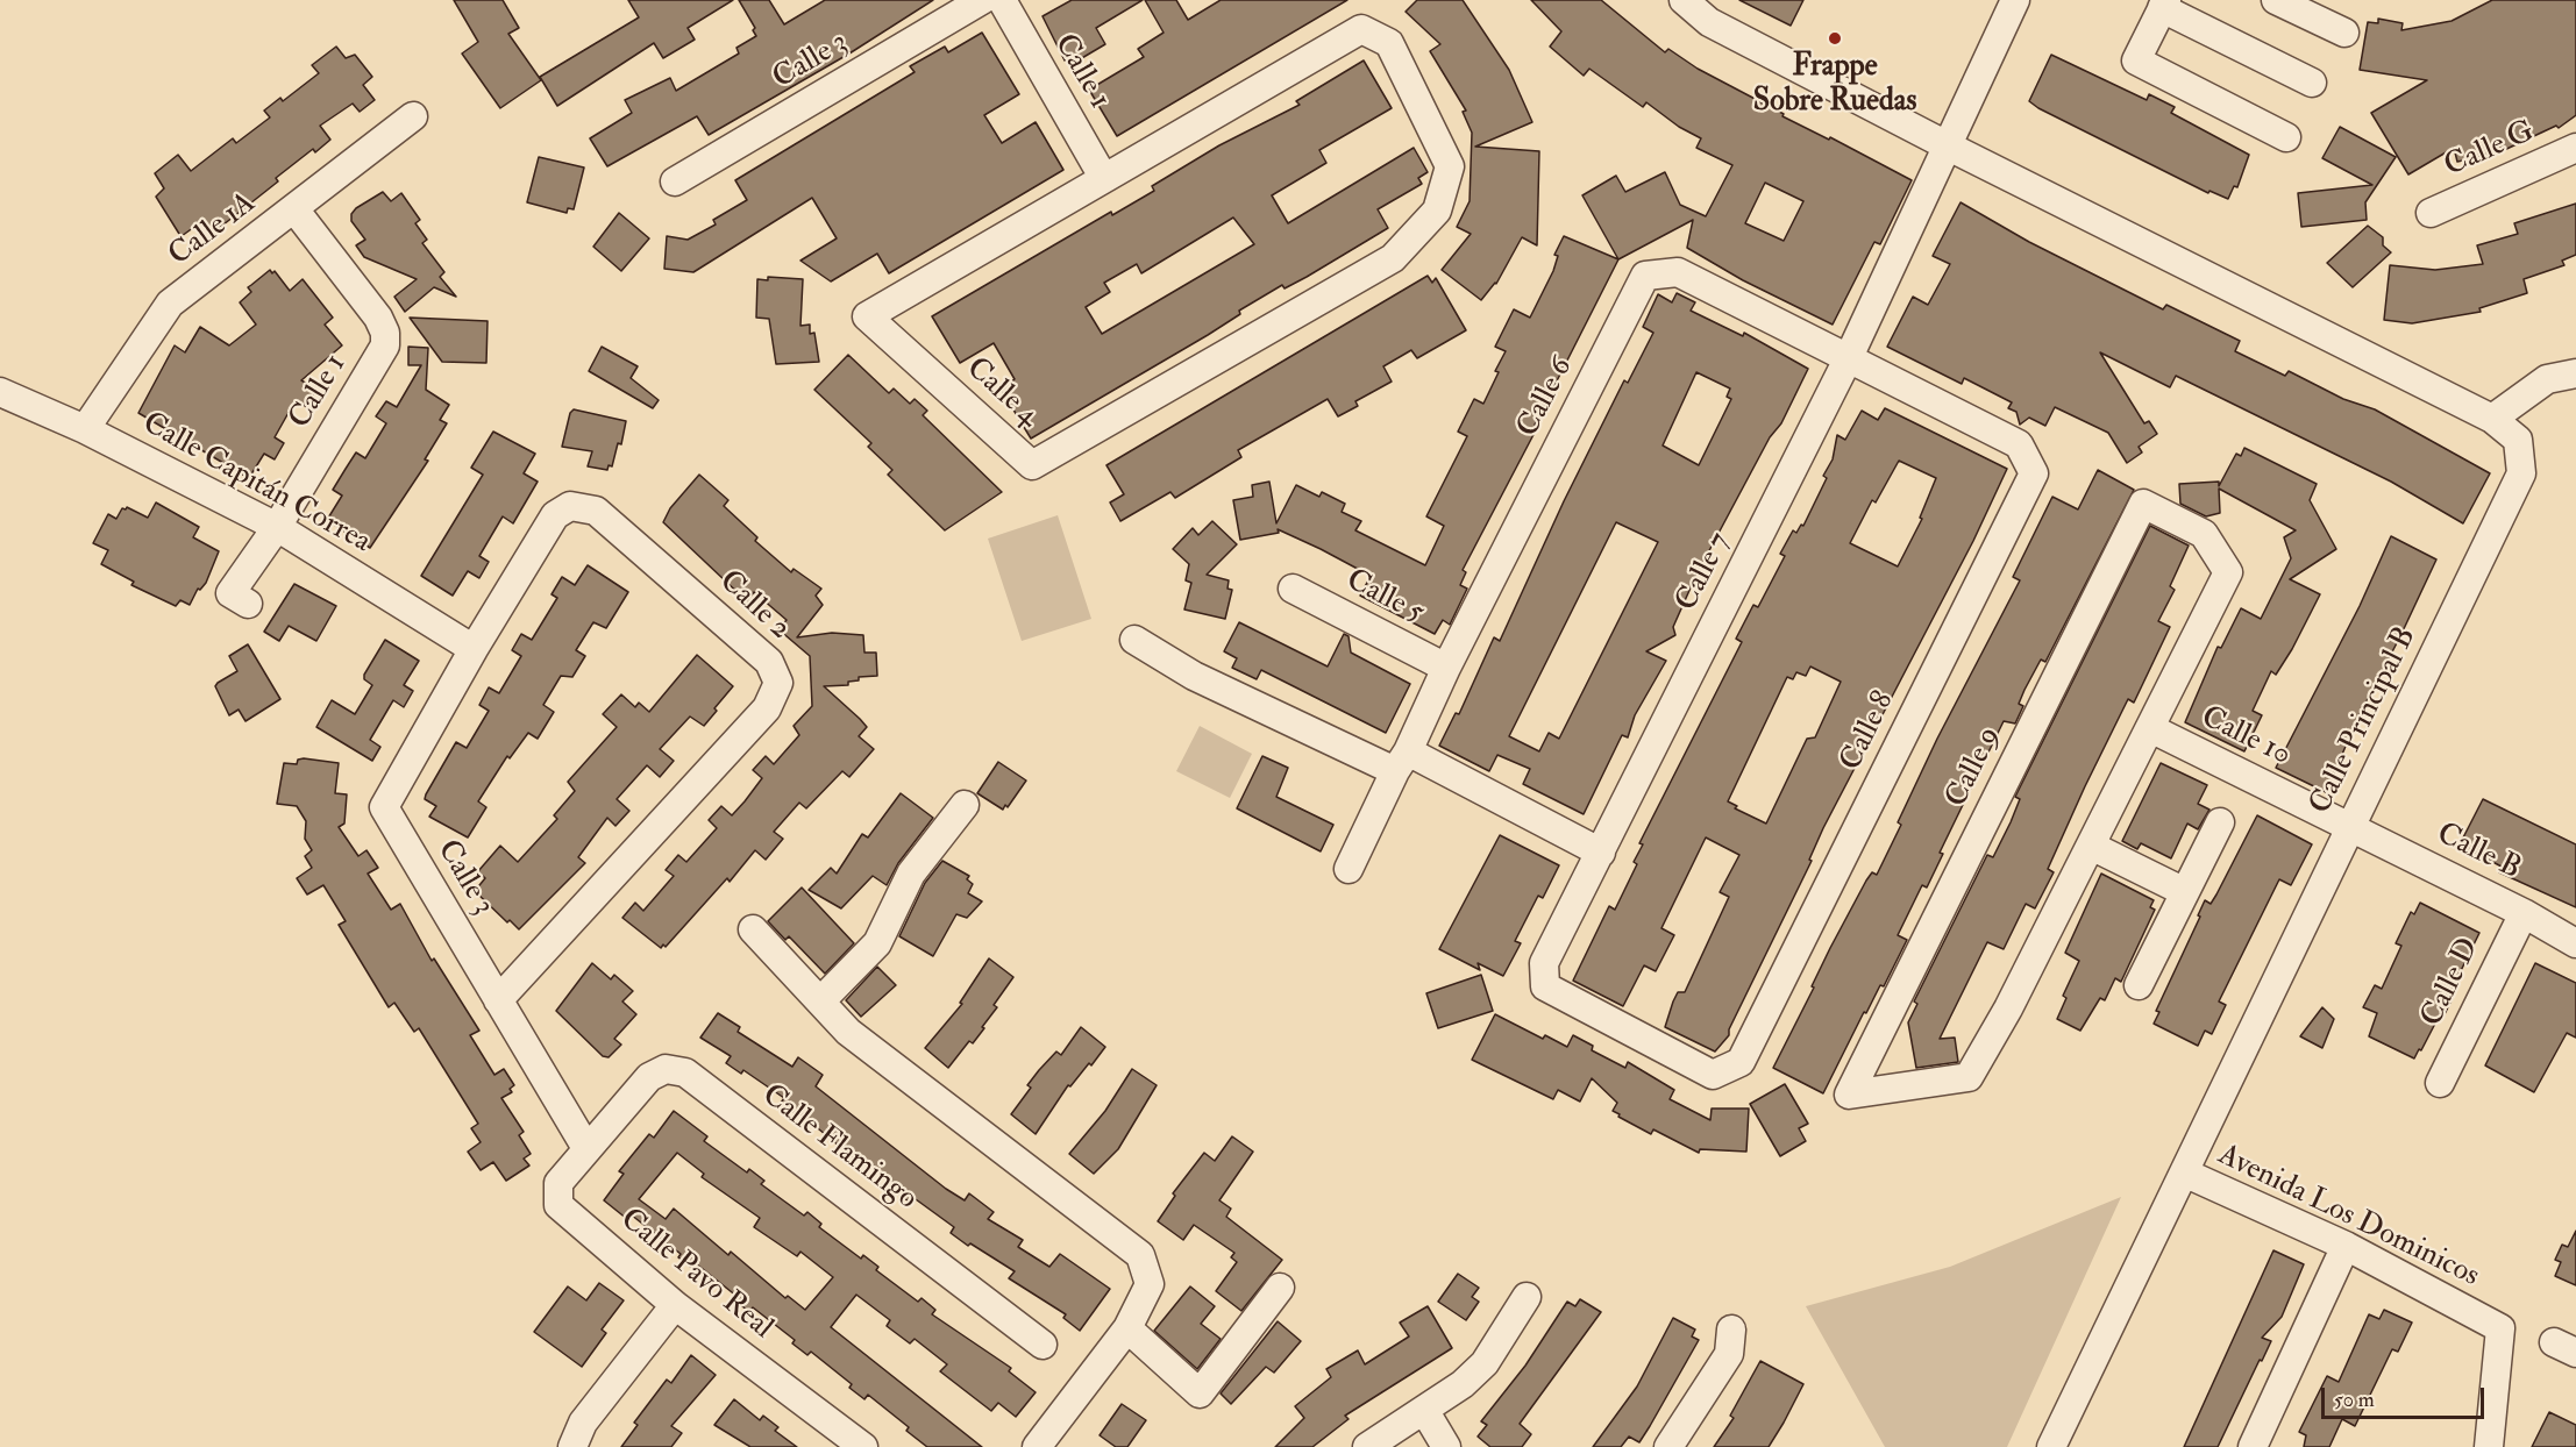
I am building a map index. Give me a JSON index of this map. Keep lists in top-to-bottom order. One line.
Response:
{"streets":{"street":["Calle 3","Calle 1","Calle G","Calle 1A","Calle 4","Calle 6","Calle Capitán Correa","Calle 7","Calle 5","Calle 2","Calle Principal B","Calle 8","Calle 10","Calle 9","Calle B","Calle D","Calle Flamingo","Avenida Los Dominicos","Calle Pavo Real"]},"crossings":[["Calle 3","Calle Capitán Correa"],["Calle 3","Calle 2"],["Calle 3","Calle Flamingo"],["Calle 3","Calle Pavo Real"],["Calle 1","Calle 1A"],["Calle 1","Calle 4"],["Calle 1","Calle Capitán Correa"],["Calle 1A","Calle Capitán Correa"],["Calle 6","Calle 7"],["Calle 6","Calle 5"],["Calle 6","Calle 8"],["Calle Capitán Correa","Calle 2"],["Calle 7","Calle Principal B"],["Calle 7","Calle 8"],["Calle Principal B","Calle 10"],["Calle Principal B","Calle B"],["Calle Principal B","Avenida Los Dominicos"],["Calle 10","Calle 9"],["Calle 10","Calle B"],["Calle B","Calle D"],["Calle Flamingo","Calle Pavo Real"]],"places":["Frappe Sobre Ruedas"],"scale_bar":"50 m"}
